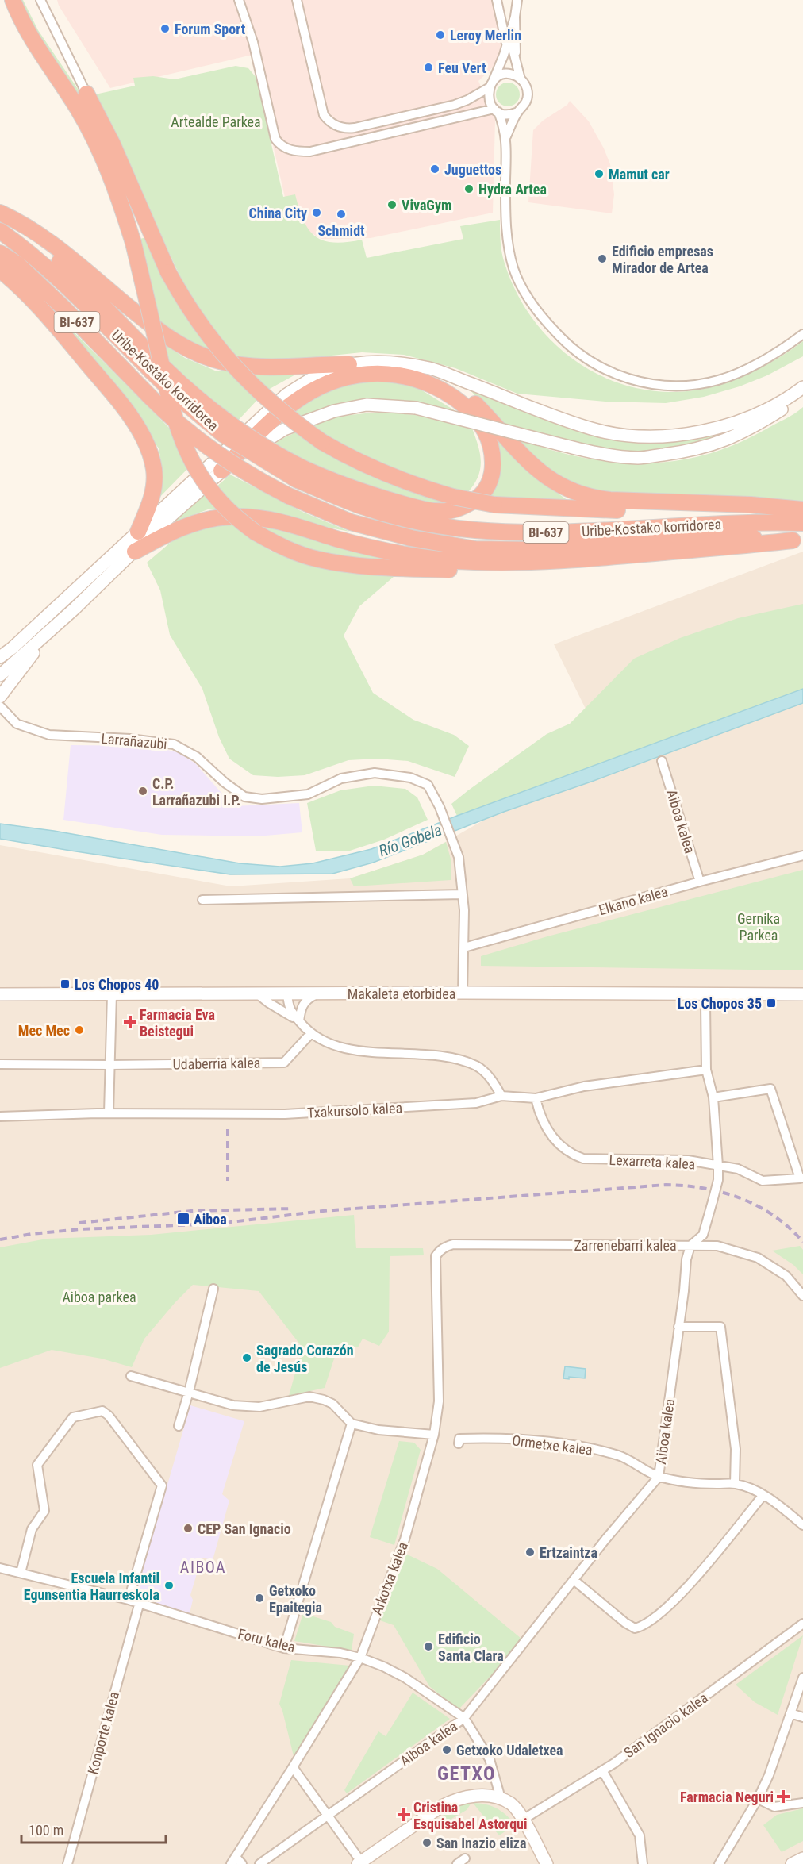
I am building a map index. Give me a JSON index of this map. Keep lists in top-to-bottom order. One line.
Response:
{"streets":{"highway":["BI-637","Uribe-Kostako korridorea"],"street":["Larrañazubi","Aiboa kalea","Elkano kalea","Makaleta etorbidea","Udaberria kalea","Txakursolo kalea","Lexarreta kalea","Zarrenebarri kalea","Ormetxe kalea","Arkotxa kalea","Foru kalea","San Ignacio kalea","Konporte kalea"]},"crossings":[["Aiboa kalea","Elkano kalea"],["Aiboa kalea","Txakursolo kalea"],["Aiboa kalea","Lexarreta kalea"],["Aiboa kalea","Zarrenebarri kalea"],["Aiboa kalea","Ormetxe kalea"],["Aiboa kalea","Foru kalea"],["Txakursolo kalea","Lexarreta kalea"],["Zarrenebarri kalea","Arkotxa kalea"],["Arkotxa kalea","Foru kalea"],["Foru kalea","Konporte kalea"]],"districts":["AIBOA","GETXO"],"water":["Río Gobela"],"parks":["Artealde Parkea","Gernika Parkea","Aiboa parkea"],"places":{"other":["Forum Sport","Leroy Merlin","Feu Vert","Juguettos","Mamut car","Hydra Artea","VivaGym","China City","Schmidt","Edificio empresas Mirador de Artea","C.P. Larrañazubi I.P.","Mec Mec","Sagrado Corazón de Jesús","CEP San Ignacio","Ertzaintza","Escuela Infantil Egunsentia Haurreskola","Getxoko Epaitegia","Edificio Santa Clara","Getxoko Udaletxea","San Inazio eliza"],"transit":["Los Chopos 40","Los Chopos 35","Aiboa"],"health":["Farmacia Eva Beistegui","Farmacia Neguri","Cristina Esquisabel Astorqui"]},"scale_bar":"100 m"}
